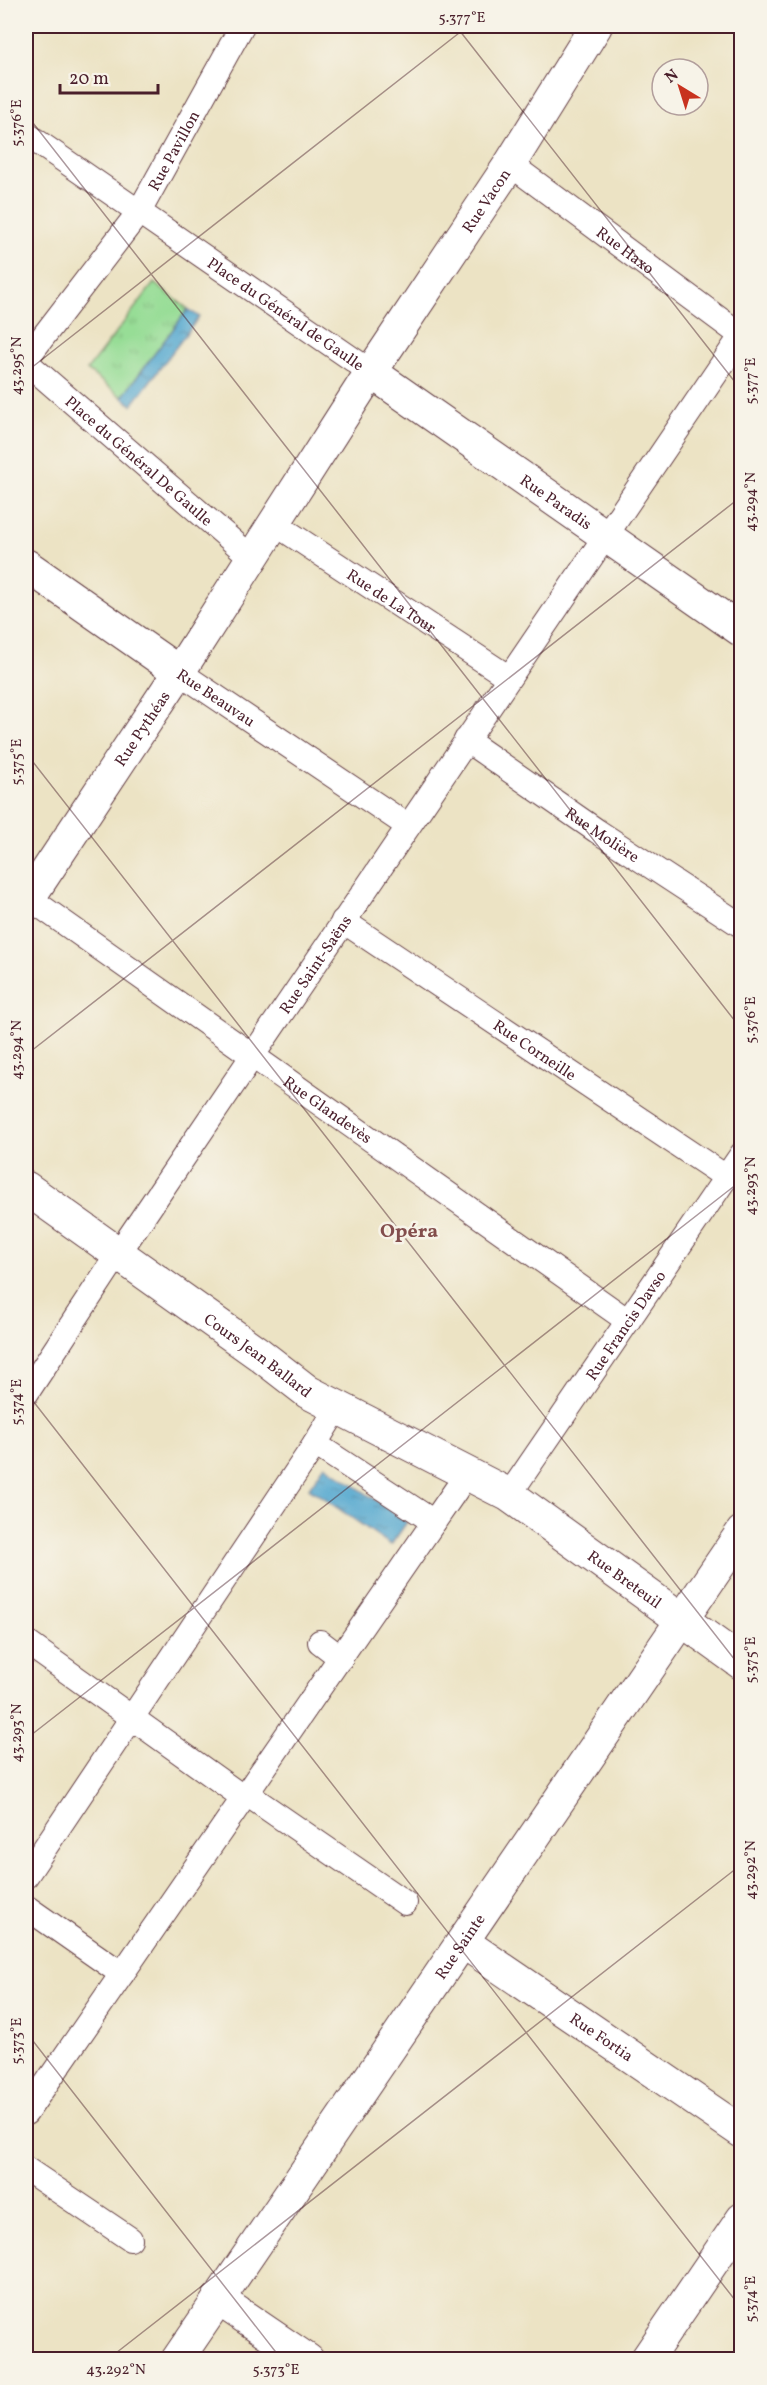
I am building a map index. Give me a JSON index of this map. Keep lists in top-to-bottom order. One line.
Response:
{"streets":{"street":["Rue Pavillon","Rue Vacon","Rue Haxo","Place du Général de Gaulle","Place du Général De Gaulle","Rue Paradis","Rue de La Tour","Rue Beauvau","Rue Pythéas","Rue Molière","Rue Saint-Saëns","Rue Corneille","Rue Glandevès","Rue Francis Davso","Cours Jean Ballard","Rue Breteuil","Rue Sainte","Rue Fortia"]},"crossings":[["Rue Pavillon","Place du Général de Gaulle"],["Rue Vacon","Rue Haxo"],["Rue Vacon","Place du Général de Gaulle"],["Rue Vacon","Rue Paradis"],["Rue Haxo","Rue Saint-Saëns"],["Place du Général de Gaulle","Place du Général De Gaulle"],["Place du Général de Gaulle","Rue Paradis"],["Place du Général de Gaulle","Rue de La Tour"],["Place du Général de Gaulle","Rue Pythéas"],["Place du Général De Gaulle","Rue Pythéas"],["Rue Paradis","Rue Saint-Saëns"],["Rue de La Tour","Rue Saint-Saëns"],["Rue Beauvau","Rue Pythéas"],["Rue Beauvau","Rue Saint-Saëns"],["Rue Pythéas","Rue Glandevès"],["Rue Molière","Rue Saint-Saëns"],["Rue Saint-Saëns","Rue Corneille"],["Rue Saint-Saëns","Rue Glandevès"],["Rue Saint-Saëns","Cours Jean Ballard"],["Rue Corneille","Rue Francis Davso"],["Rue Glandevès","Rue Francis Davso"],["Rue Francis Davso","Cours Jean Ballard"],["Rue Francis Davso","Rue Breteuil"],["Cours Jean Ballard","Rue Breteuil"],["Rue Breteuil","Rue Sainte"],["Rue Sainte","Rue Fortia"]],"districts":["Opéra"],"scale_bar":"20 m","north":"top left","coordinates":["5.377°E","5.376°E","43.295°N","43.294°N","5.375°E","43.293°N","5.374°E","43.292°N","5.373°E"]}
